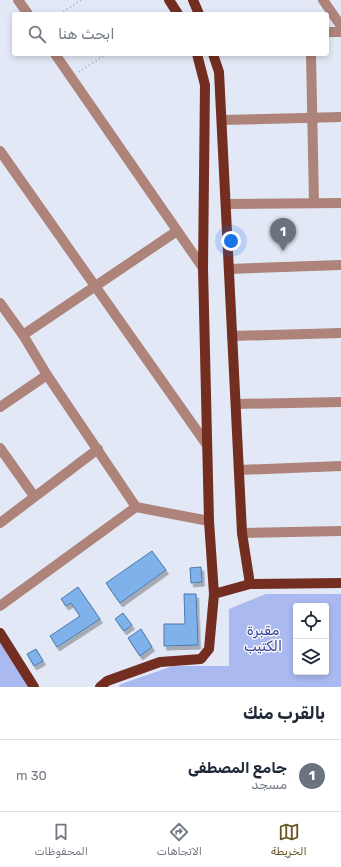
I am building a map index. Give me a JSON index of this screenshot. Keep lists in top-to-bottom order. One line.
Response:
{"parks":["مقبرة الكتيب"],"page":{"search":"ابحث هنا","pins":"1","heading":"بالقرب منك","list":[{"mark":"1","name":"جامع المصطفى","note":"مسجد","value":"30 m"}],"nav":["الخريطة","الاتجاهات","المحفوظات"]}}
